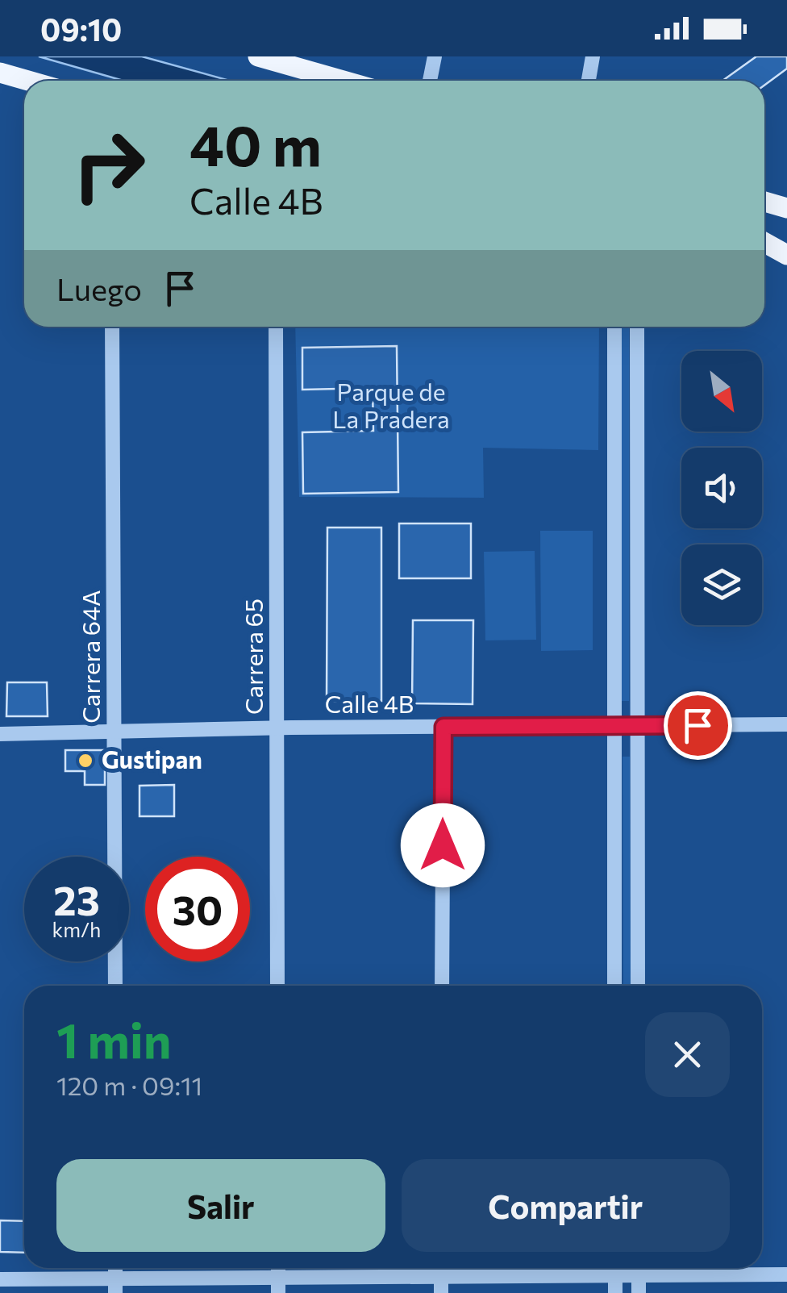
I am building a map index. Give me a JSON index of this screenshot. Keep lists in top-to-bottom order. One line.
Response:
{"streets":{"street":["Carrera 64A","Carrera 65","Calle 4B"]},"crossings":[["Carrera 64A","Calle 4B"],["Carrera 65","Calle 4B"]],"parks":["Parque de La Pradera"],"places":["Gustipan"],"north":"bottom right","page":{"status":"09:10","turn":["40 m","Calle 4B"],"then":"Luego","speed":"23 km/h","limit":"30","heading":["1 min","120 m · 09:11"],"buttons":["Salir","Compartir"]}}
